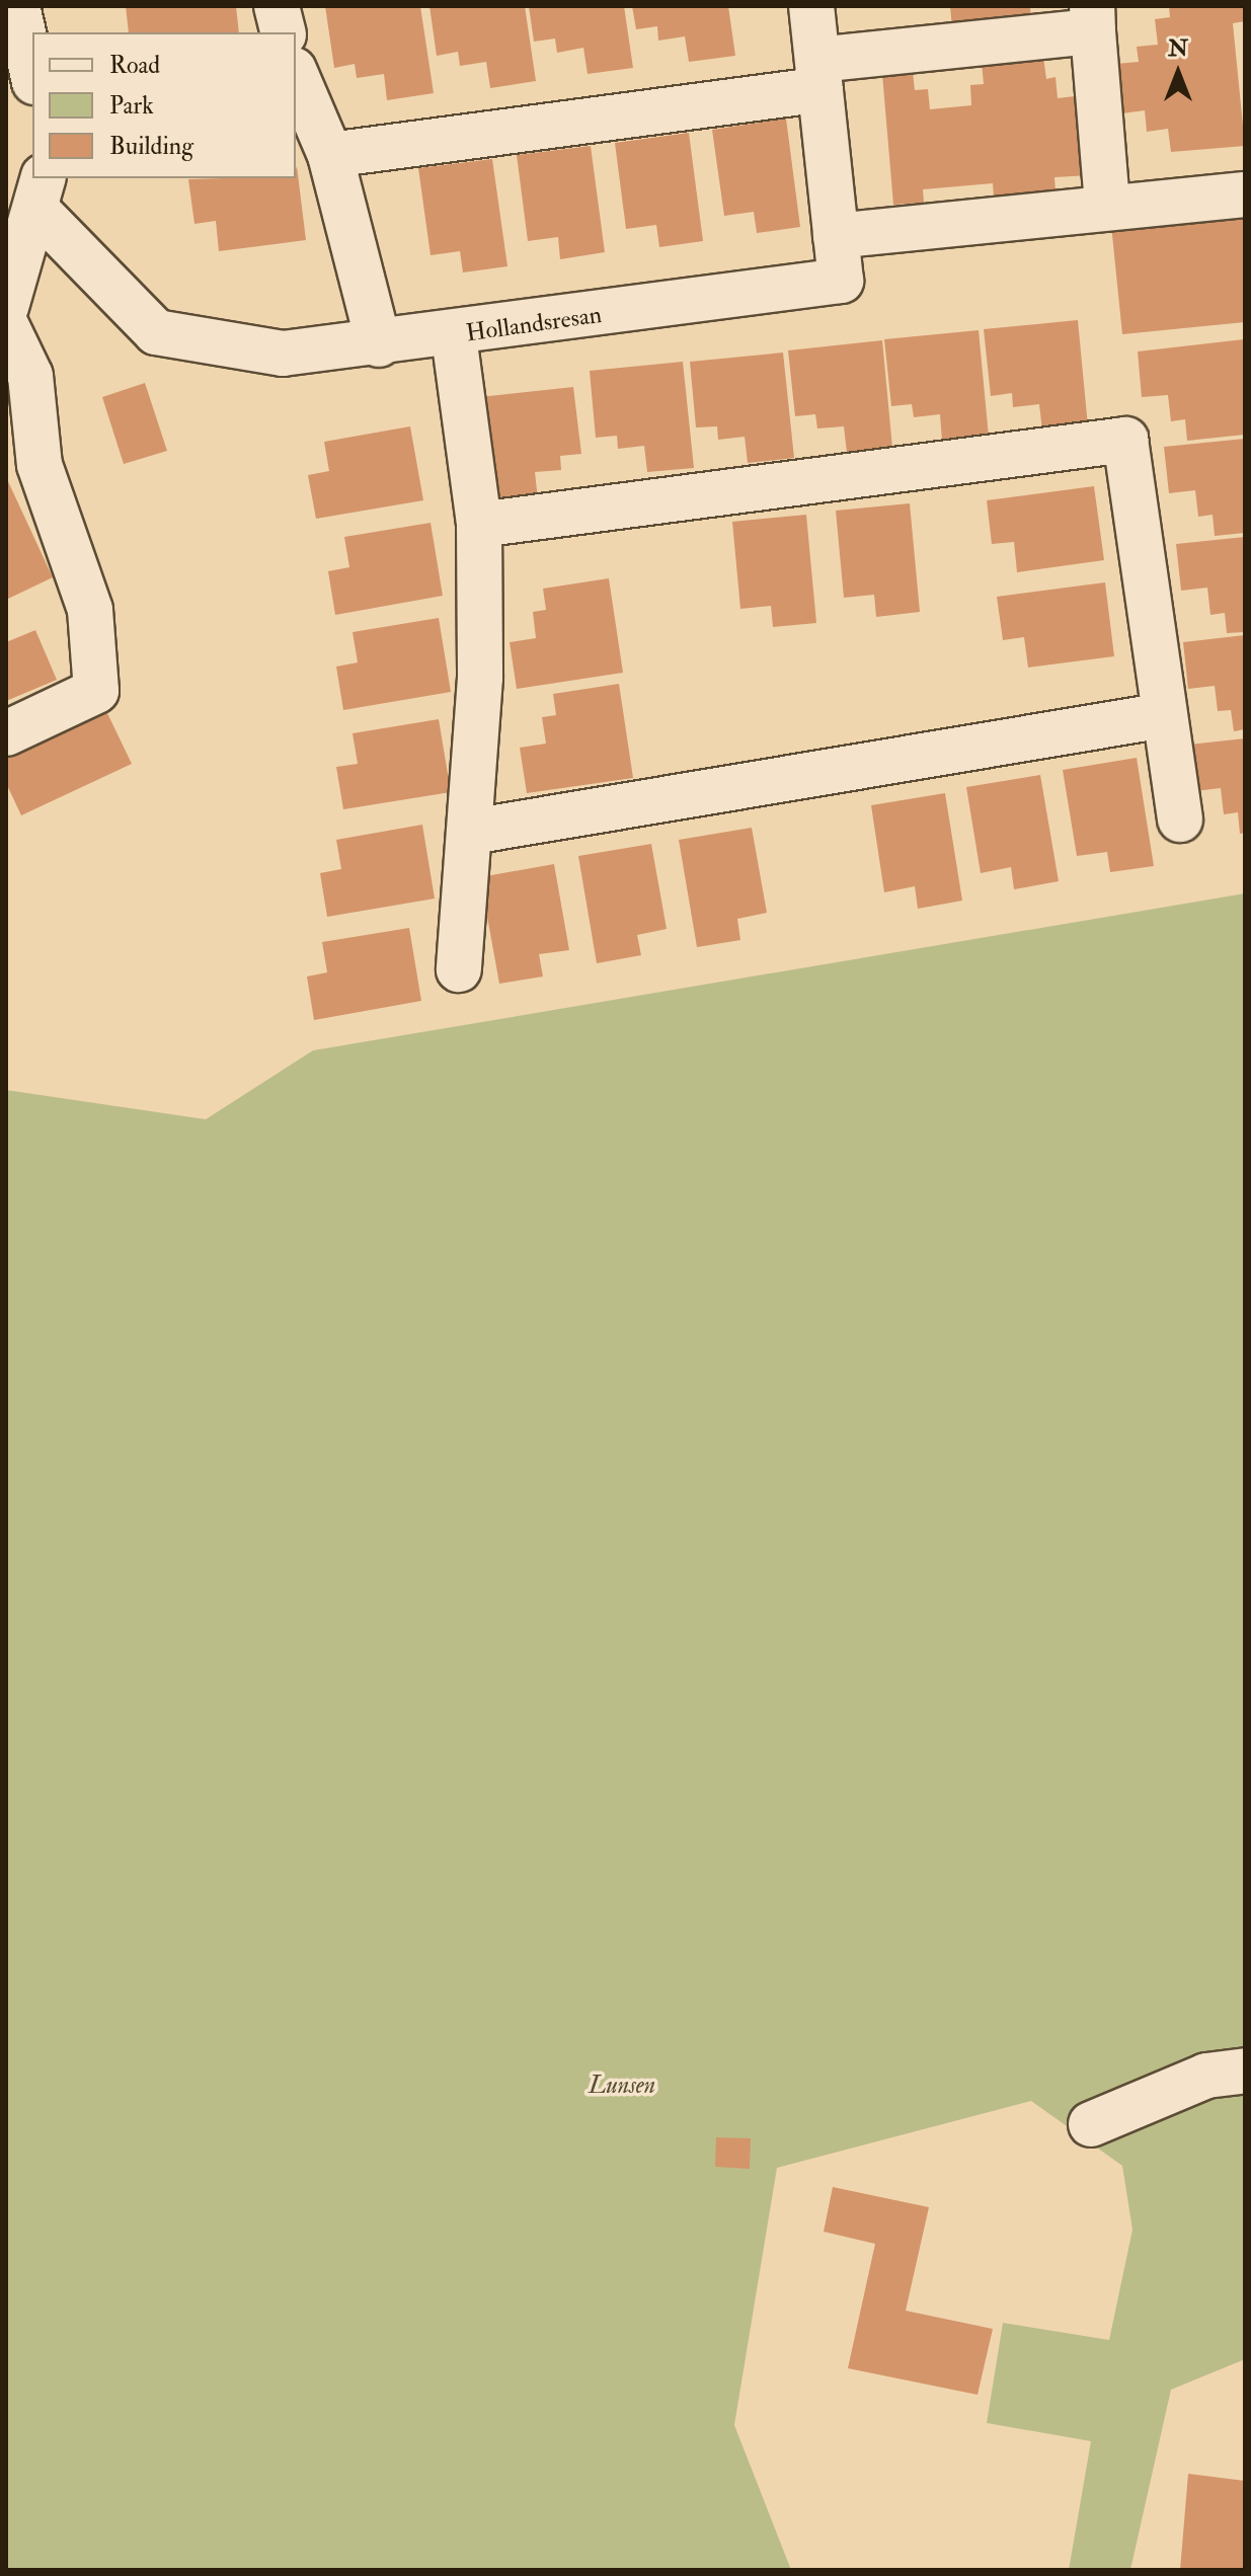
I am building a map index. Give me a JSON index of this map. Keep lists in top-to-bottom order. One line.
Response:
{"streets":{"street":["Hollandsresan"]},"parks":["Lunsen"],"legend":["Road","Park","Building"],"north":"top"}
